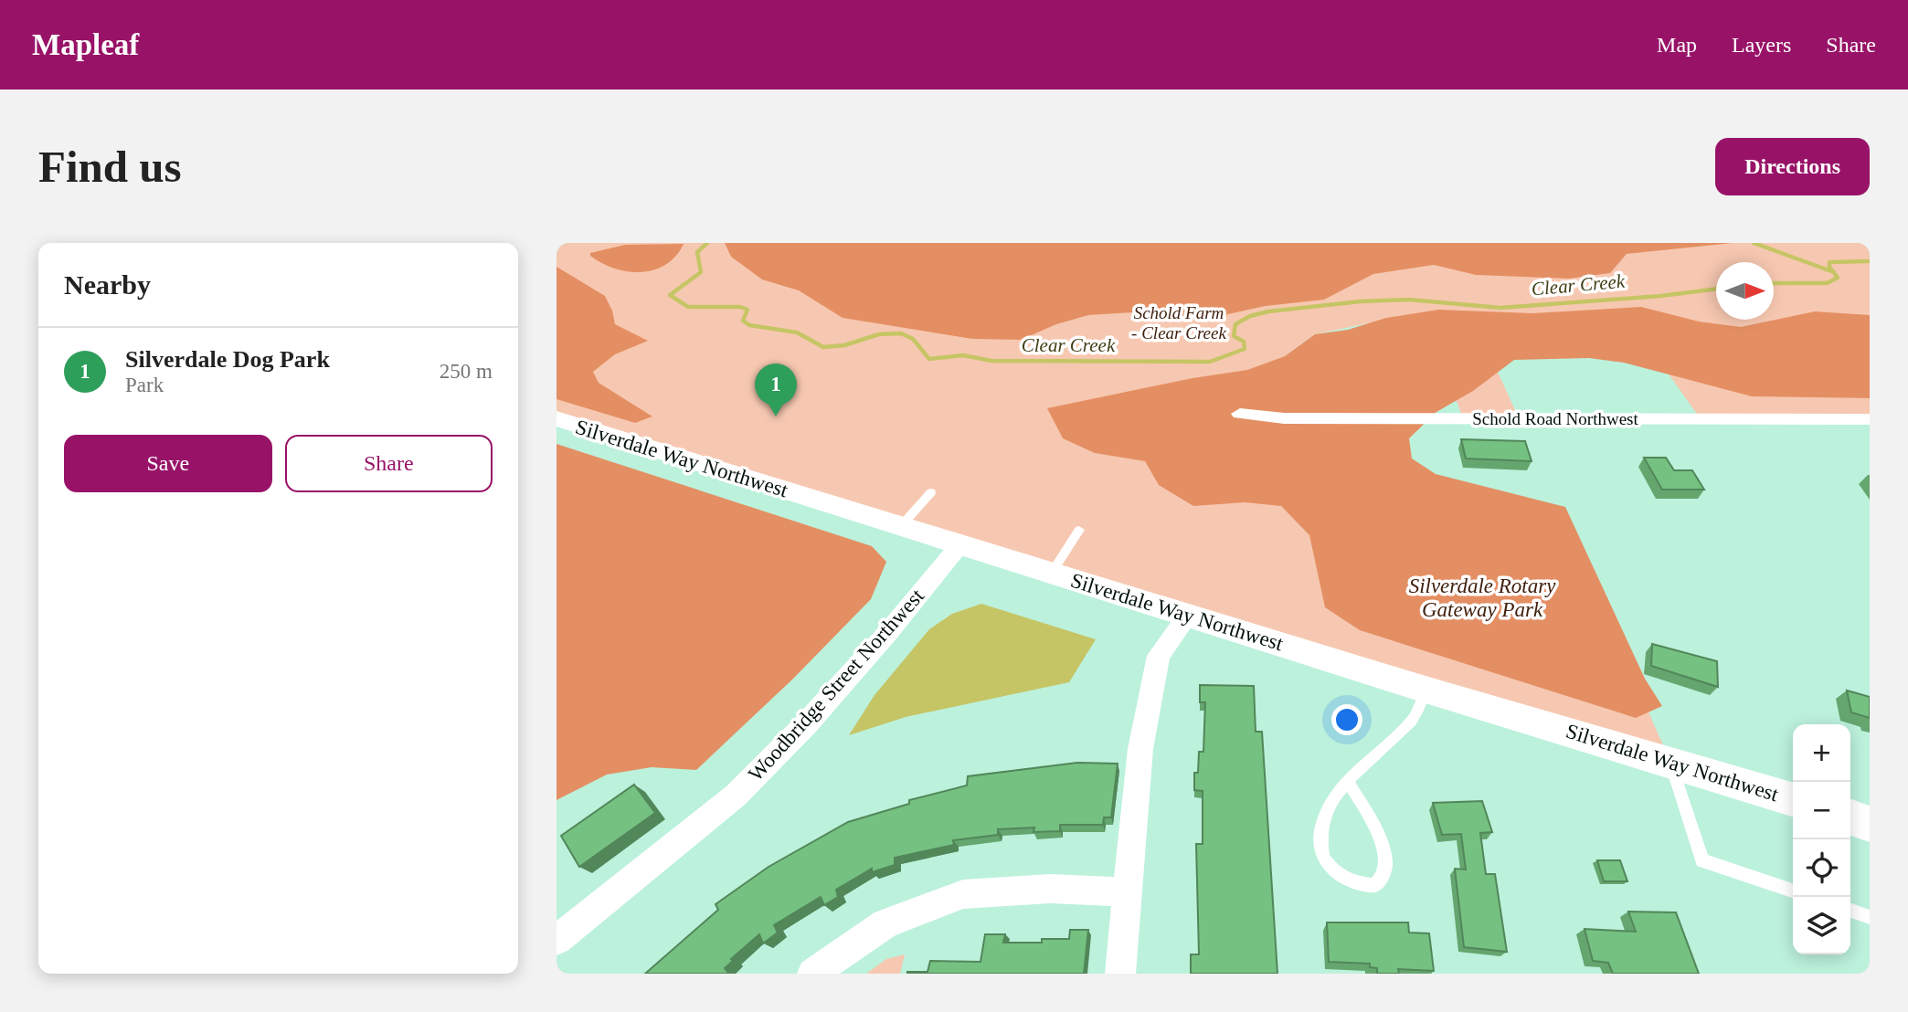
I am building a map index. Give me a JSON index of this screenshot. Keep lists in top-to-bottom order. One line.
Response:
{"streets":{"main road":["Silverdale Way Northwest"],"street":["Schold Road Northwest","Woodbridge Street Northwest"]},"crossings":[["Silverdale Way Northwest","Woodbridge Street Northwest"]],"water":["Clear Creek"],"parks":["Schold Farm - Clear Creek","Silverdale Rotary Gateway Park"],"north":"right","page":{"header":"Mapleaf","nav":["Map","Layers","Share"],"buttons":["Directions",["Save","Share"]],"title":"Find us","heading":"Nearby","list":[{"mark":"1","name":"Silverdale Dog Park","note":"Park","value":"250 m"}],"pins":"1","map_buttons":["+","−"]}}
